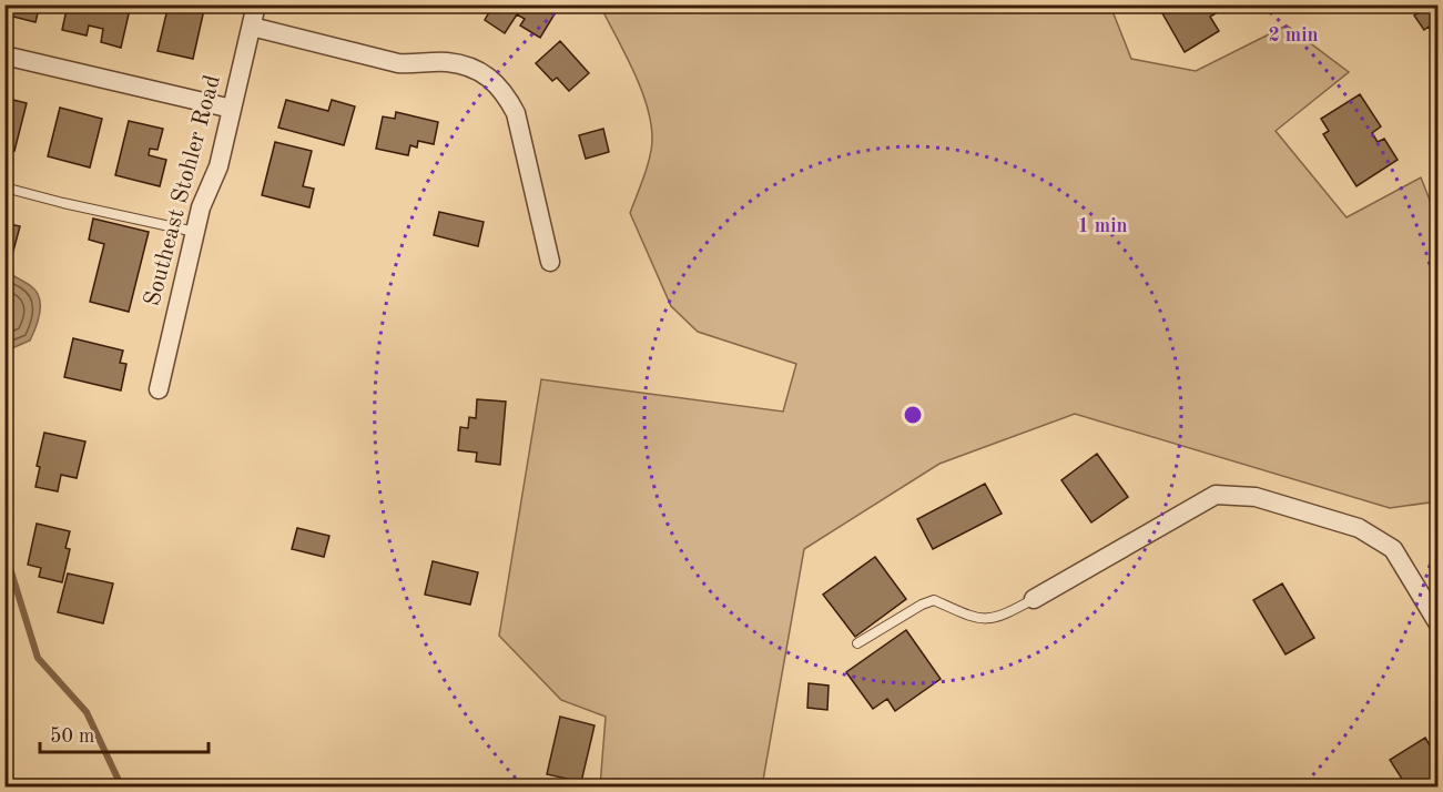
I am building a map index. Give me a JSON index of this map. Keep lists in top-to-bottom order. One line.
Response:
{"streets":{"street":["Southeast Stohler Road"]},"scale_bar":"50 m","rings":["2 min","1 min"]}
